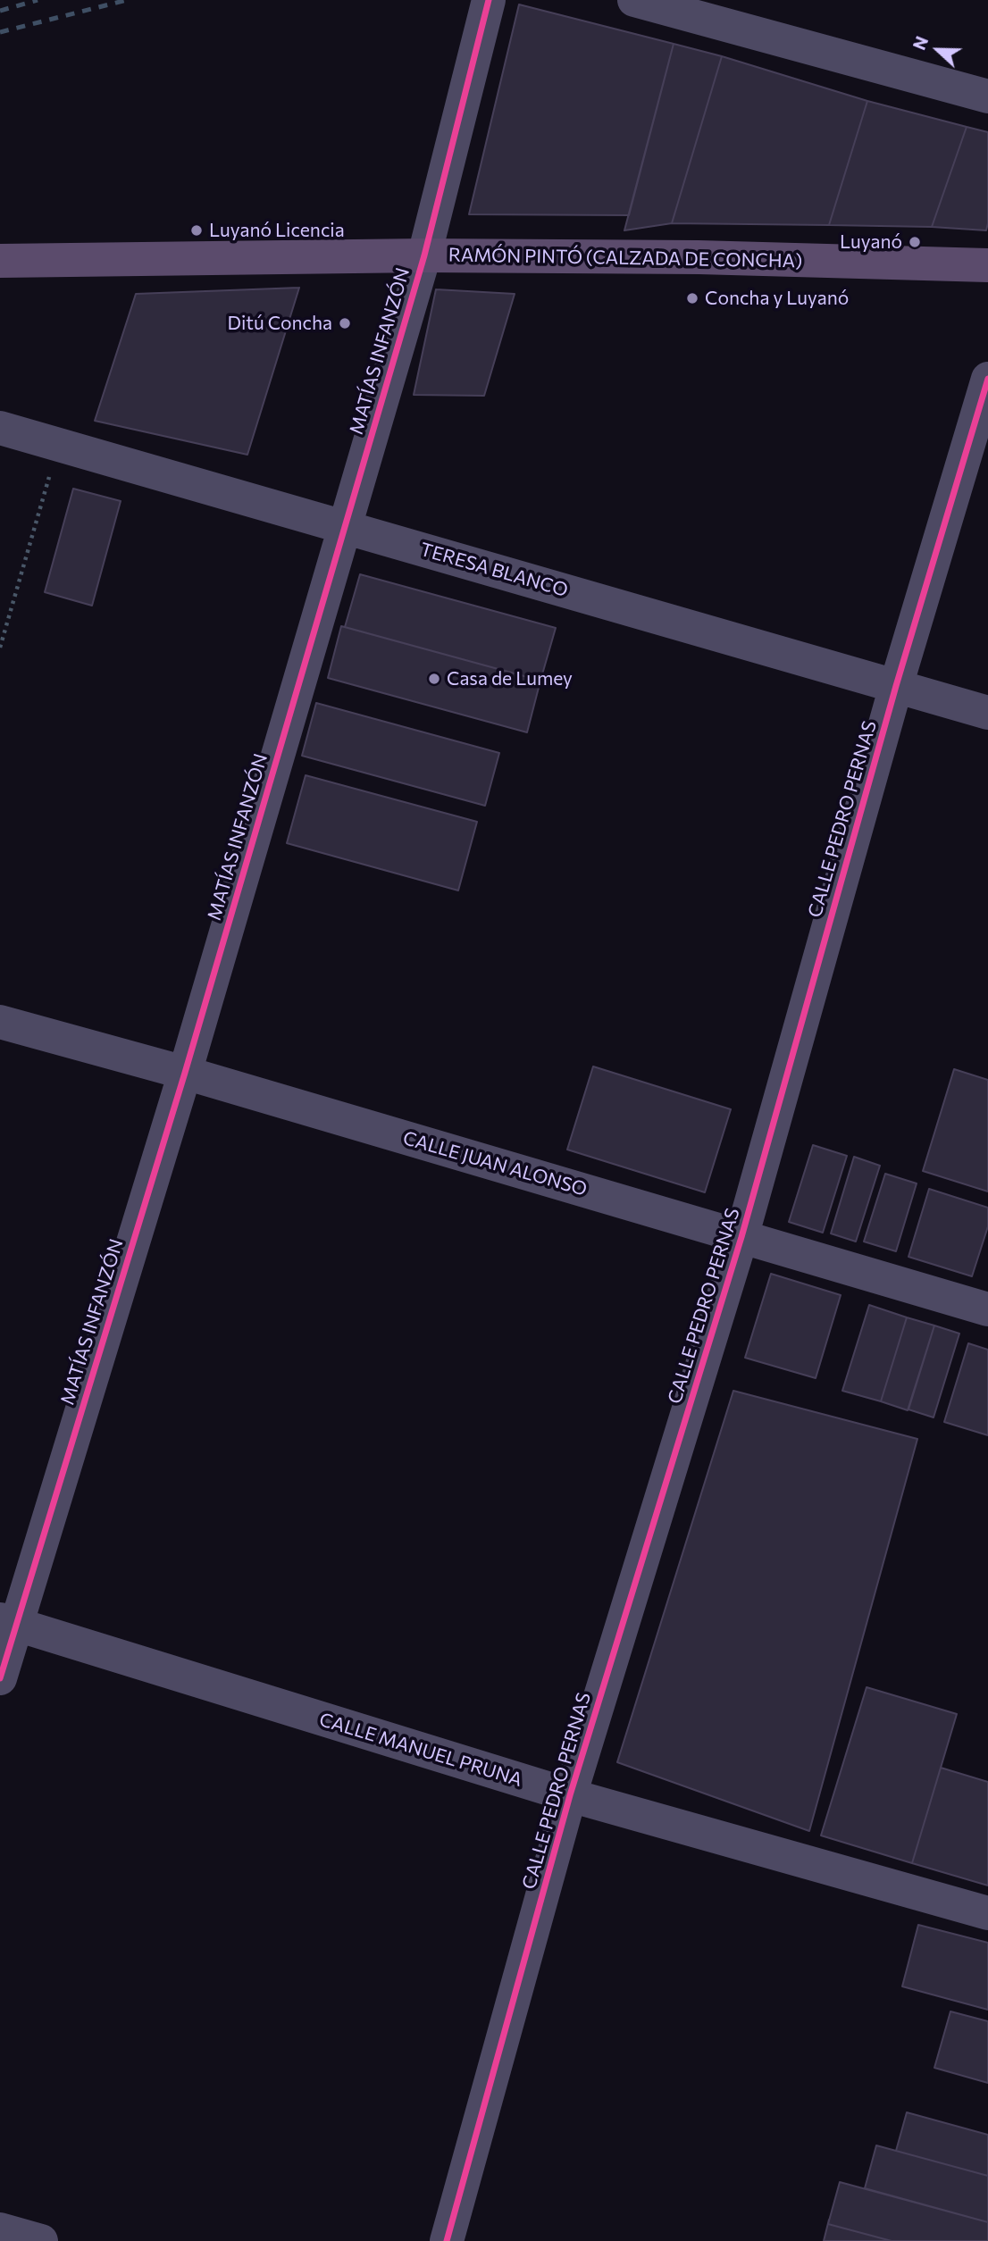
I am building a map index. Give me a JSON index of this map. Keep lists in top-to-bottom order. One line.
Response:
{"streets":{"main road":["RAMÓN PINTÓ (CALZADA DE CONCHA)"],"street":["MATÍAS INFANZÓN","TERESA BLANCO","CALLE PEDRO PERNAS","CALLE JUAN ALONSO","CALLE MANUEL PRUNA"]},"crossings":[["RAMÓN PINTÓ (CALZADA DE CONCHA)","MATÍAS INFANZÓN"],["MATÍAS INFANZÓN","TERESA BLANCO"],["MATÍAS INFANZÓN","CALLE JUAN ALONSO"],["MATÍAS INFANZÓN","CALLE MANUEL PRUNA"],["TERESA BLANCO","CALLE PEDRO PERNAS"],["CALLE PEDRO PERNAS","CALLE JUAN ALONSO"],["CALLE PEDRO PERNAS","CALLE MANUEL PRUNA"]],"places":["Luyanó Licencia","Luyanó","Concha y Luyanó","Ditú Concha","Casa de Lumey"],"north":"left"}
